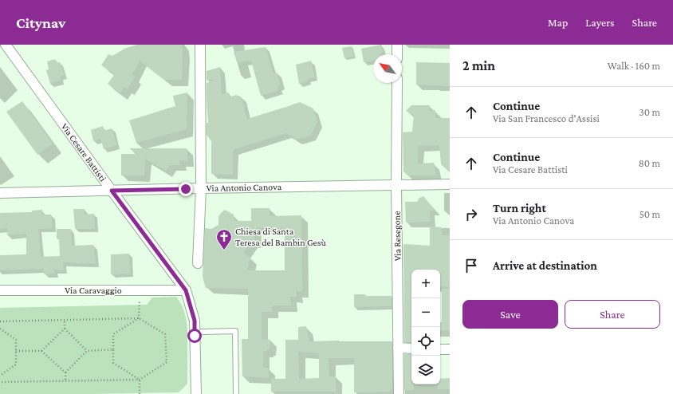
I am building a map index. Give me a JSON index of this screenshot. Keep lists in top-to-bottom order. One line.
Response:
{"streets":{"street":["Via Cesare Battisti","Via Antonio Canova","Via Resegone","Via Caravaggio"]},"crossings":[["Via Cesare Battisti","Via Antonio Canova"],["Via Cesare Battisti","Via Caravaggio"],["Via Antonio Canova","Via Resegone"]],"places":{"church":["Chiesa di Santa Teresa del Bambin Gesù"]},"north":"top left","page":{"header":"Citynav","nav":["Map","Layers","Share"],"heading":["2 min","Walk · 160 m"],"list":[["Continue","Via San Francesco d'Assisi","30 m"],["Continue","Via Cesare Battisti","80 m"],["Turn right","Via Antonio Canova","50 m"],"Arrive at destination"],"map_buttons":["+","−"],"buttons":["Save","Share"]}}
